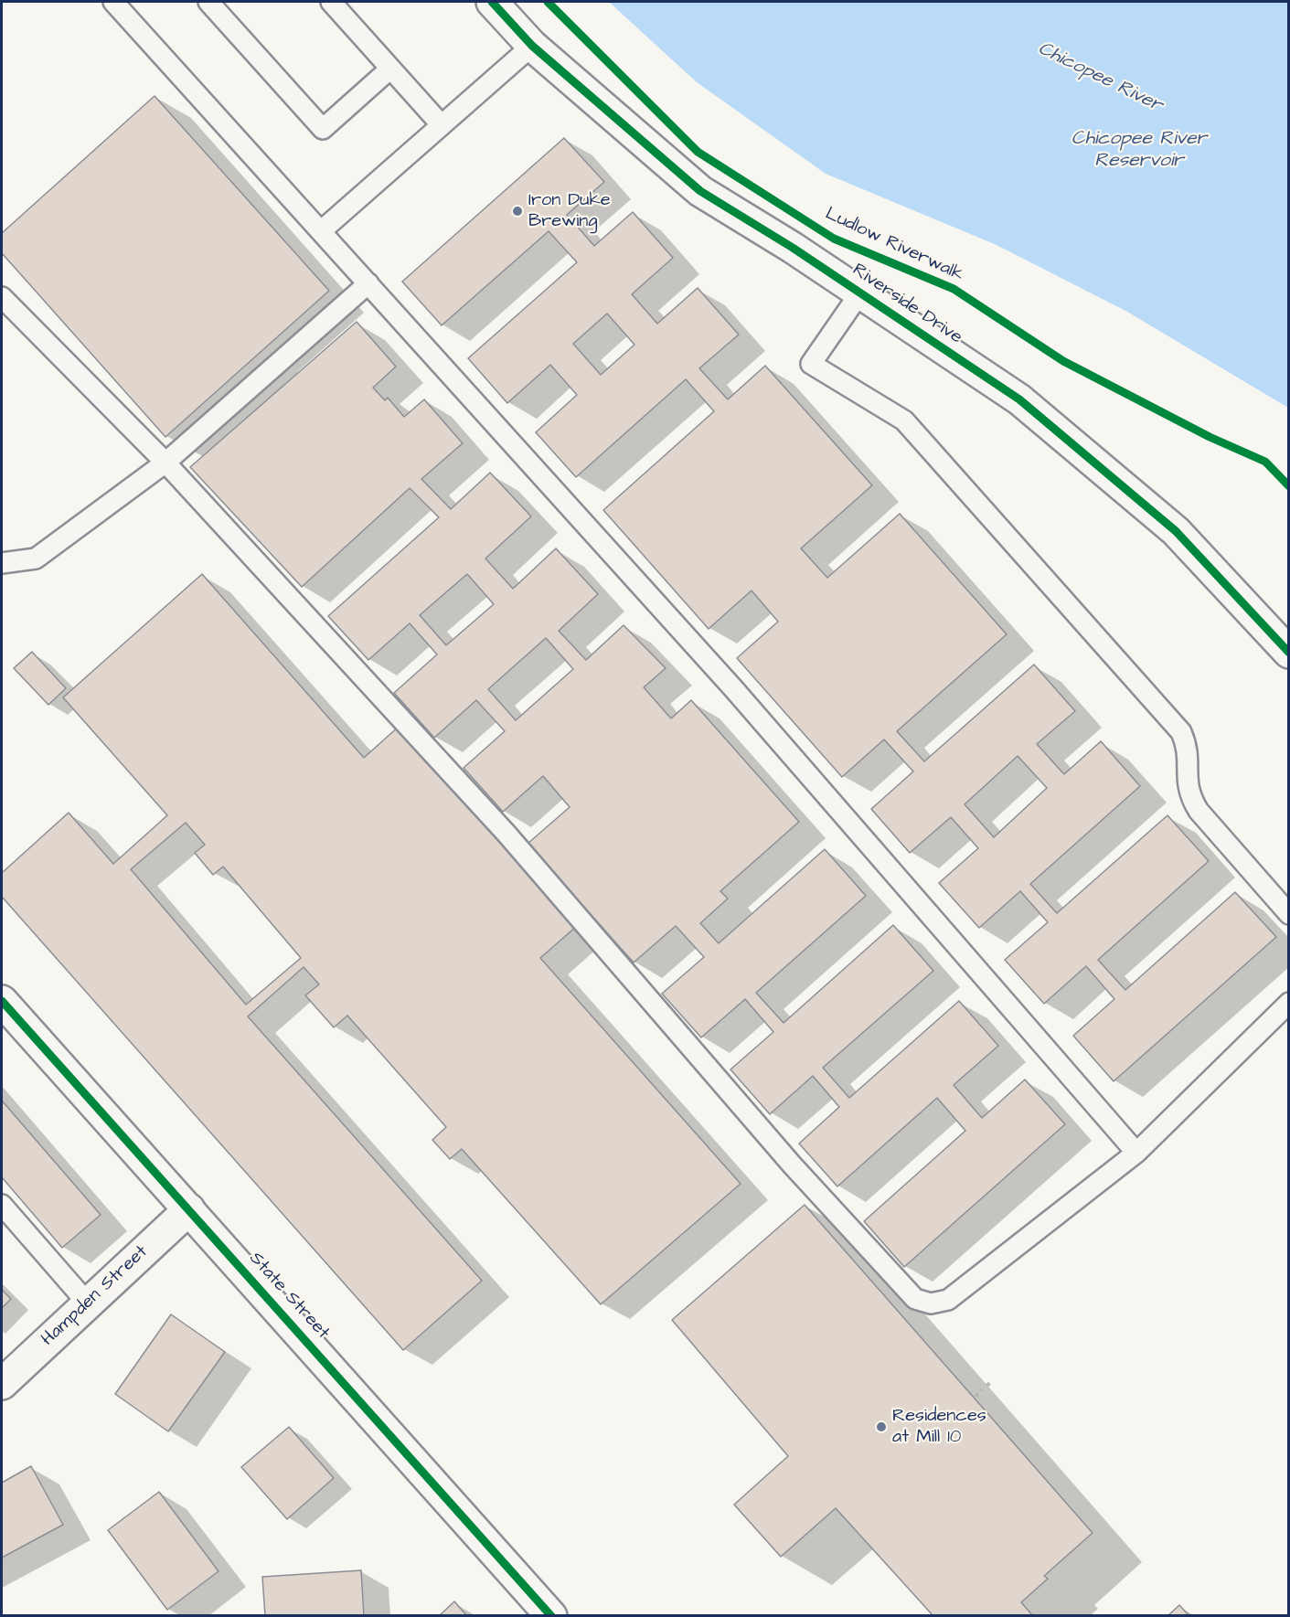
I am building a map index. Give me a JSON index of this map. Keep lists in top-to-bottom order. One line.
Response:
{"streets":{"street":["Riverside Drive","Hampden Street","State Street"],"cycle path":["Ludlow Riverwalk"]},"crossings":[["Hampden Street","State Street"]],"water":["Chicopee River","Chicopee River Reservoir"],"places":["Iron Duke Brewing","Residences at Mill 10"]}
